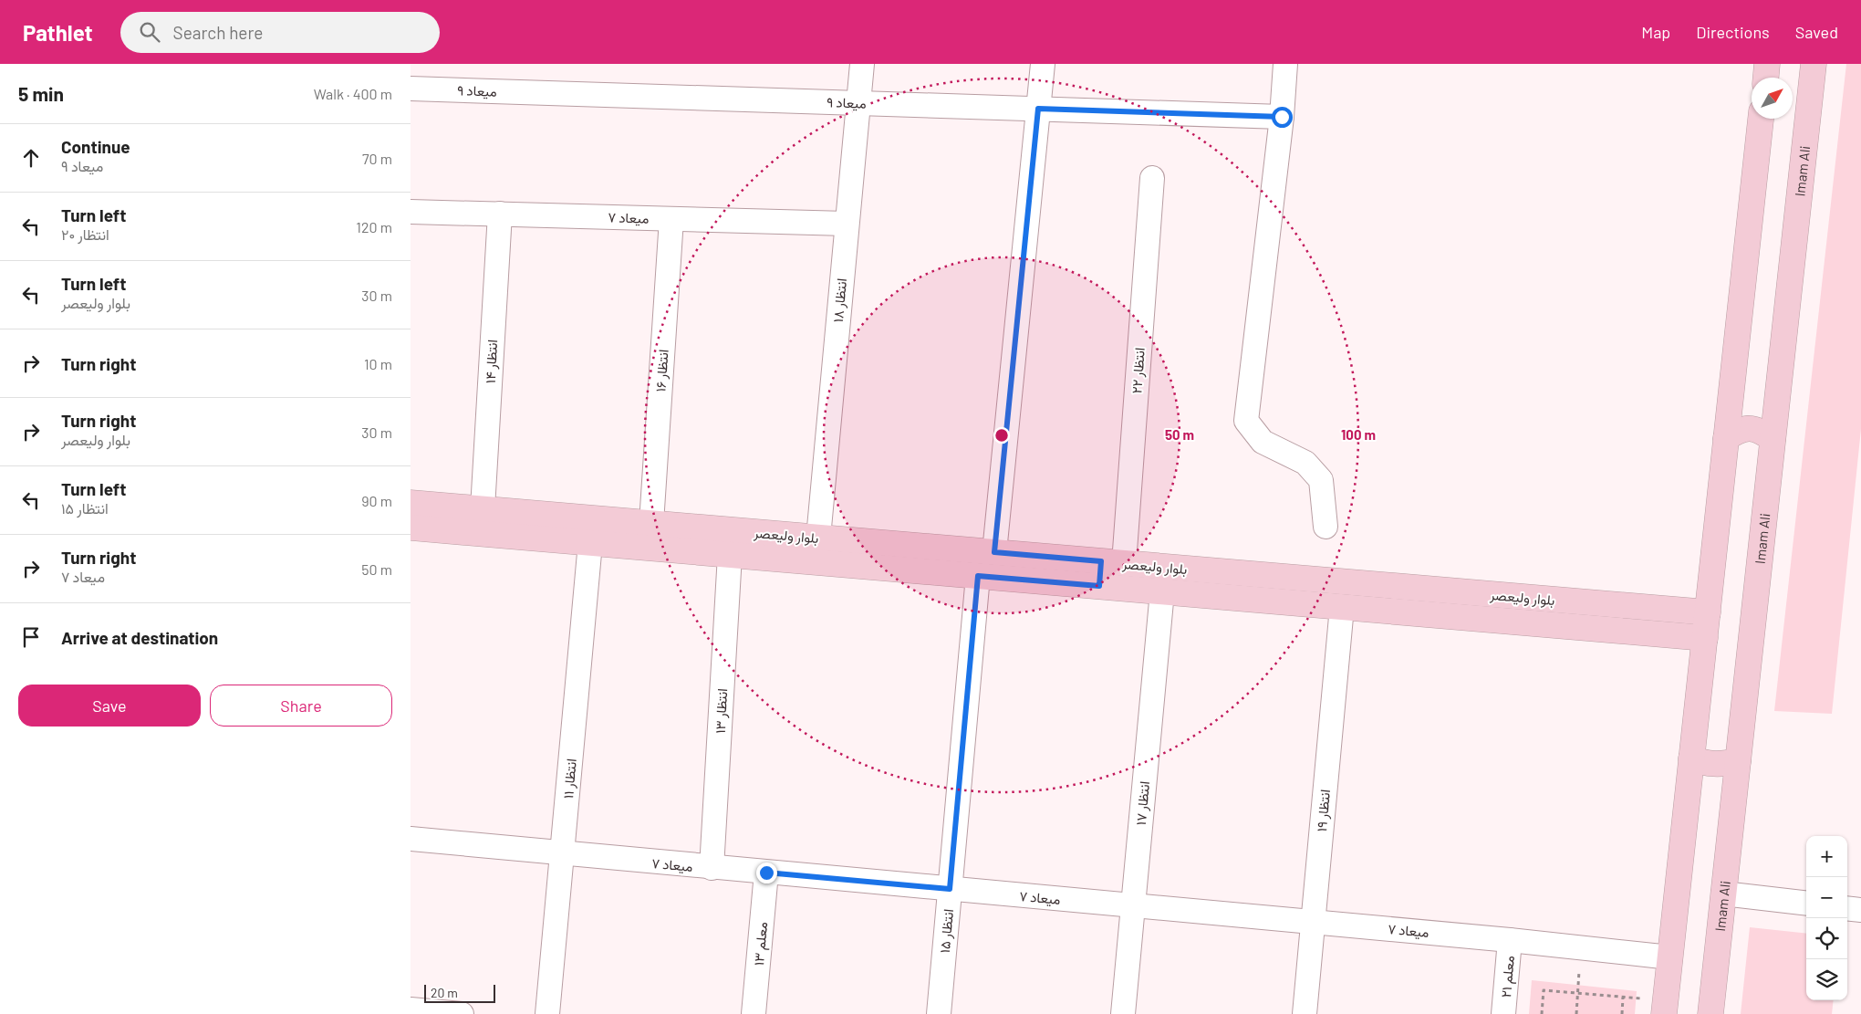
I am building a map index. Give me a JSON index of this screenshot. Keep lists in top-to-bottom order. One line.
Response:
{"streets":{"street":["میعاد ۹","Imam Ali","میعاد ۷","انتظار ۱۸","انتظار ۱۴","انتظار ۱۶","انتظار ۲۲","بلوار ولیعصر","انتظار ۱۳","انتظار ۱۱","انتظار ۱۷","انتظار ۱۹","انتظار ۱۵","معلم ۱۳","معلم ۲۱"]},"crossings":[["میعاد ۹","انتظار ۱۸"],["میعاد ۷","انتظار ۱۸"],["میعاد ۷","انتظار ۱۴"],["میعاد ۷","انتظار ۱۶"],["میعاد ۷","انتظار ۱۳"],["میعاد ۷","انتظار ۱۱"],["میعاد ۷","انتظار ۱۷"],["میعاد ۷","انتظار ۱۹"],["میعاد ۷","انتظار ۱۵"],["میعاد ۷","معلم ۱۳"],["میعاد ۷","معلم ۲۱"],["انتظار ۱۸","بلوار ولیعصر"],["انتظار ۱۴","بلوار ولیعصر"],["انتظار ۱۶","بلوار ولیعصر"],["انتظار ۲۲","بلوار ولیعصر"],["بلوار ولیعصر","انتظار ۱۳"],["بلوار ولیعصر","انتظار ۱۱"],["بلوار ولیعصر","انتظار ۱۷"],["بلوار ولیعصر","انتظار ۱۹"],["بلوار ولیعصر","انتظار ۱۵"]],"scale_bar":"20 m","north":"top right","page":{"header":"Pathlet","search":"Search here","nav":["Map","Directions","Saved"],"heading":["5 min","Walk · 400 m"],"list":[["Continue","میعاد ۹","70 m"],["Turn left","انتظار ۲۰","120 m"],["Turn left","بلوار ولیعصر","30 m"],["Turn right","10 m"],["Turn right","بلوار ولیعصر","30 m"],["Turn left","انتظار ۱۵","90 m"],["Turn right","میعاد ۷","50 m"],"Arrive at destination"],"buttons":["Save","Share"],"map_buttons":["+","−"],"scale":"20 m"},"rings":["50 m","100 m"]}
